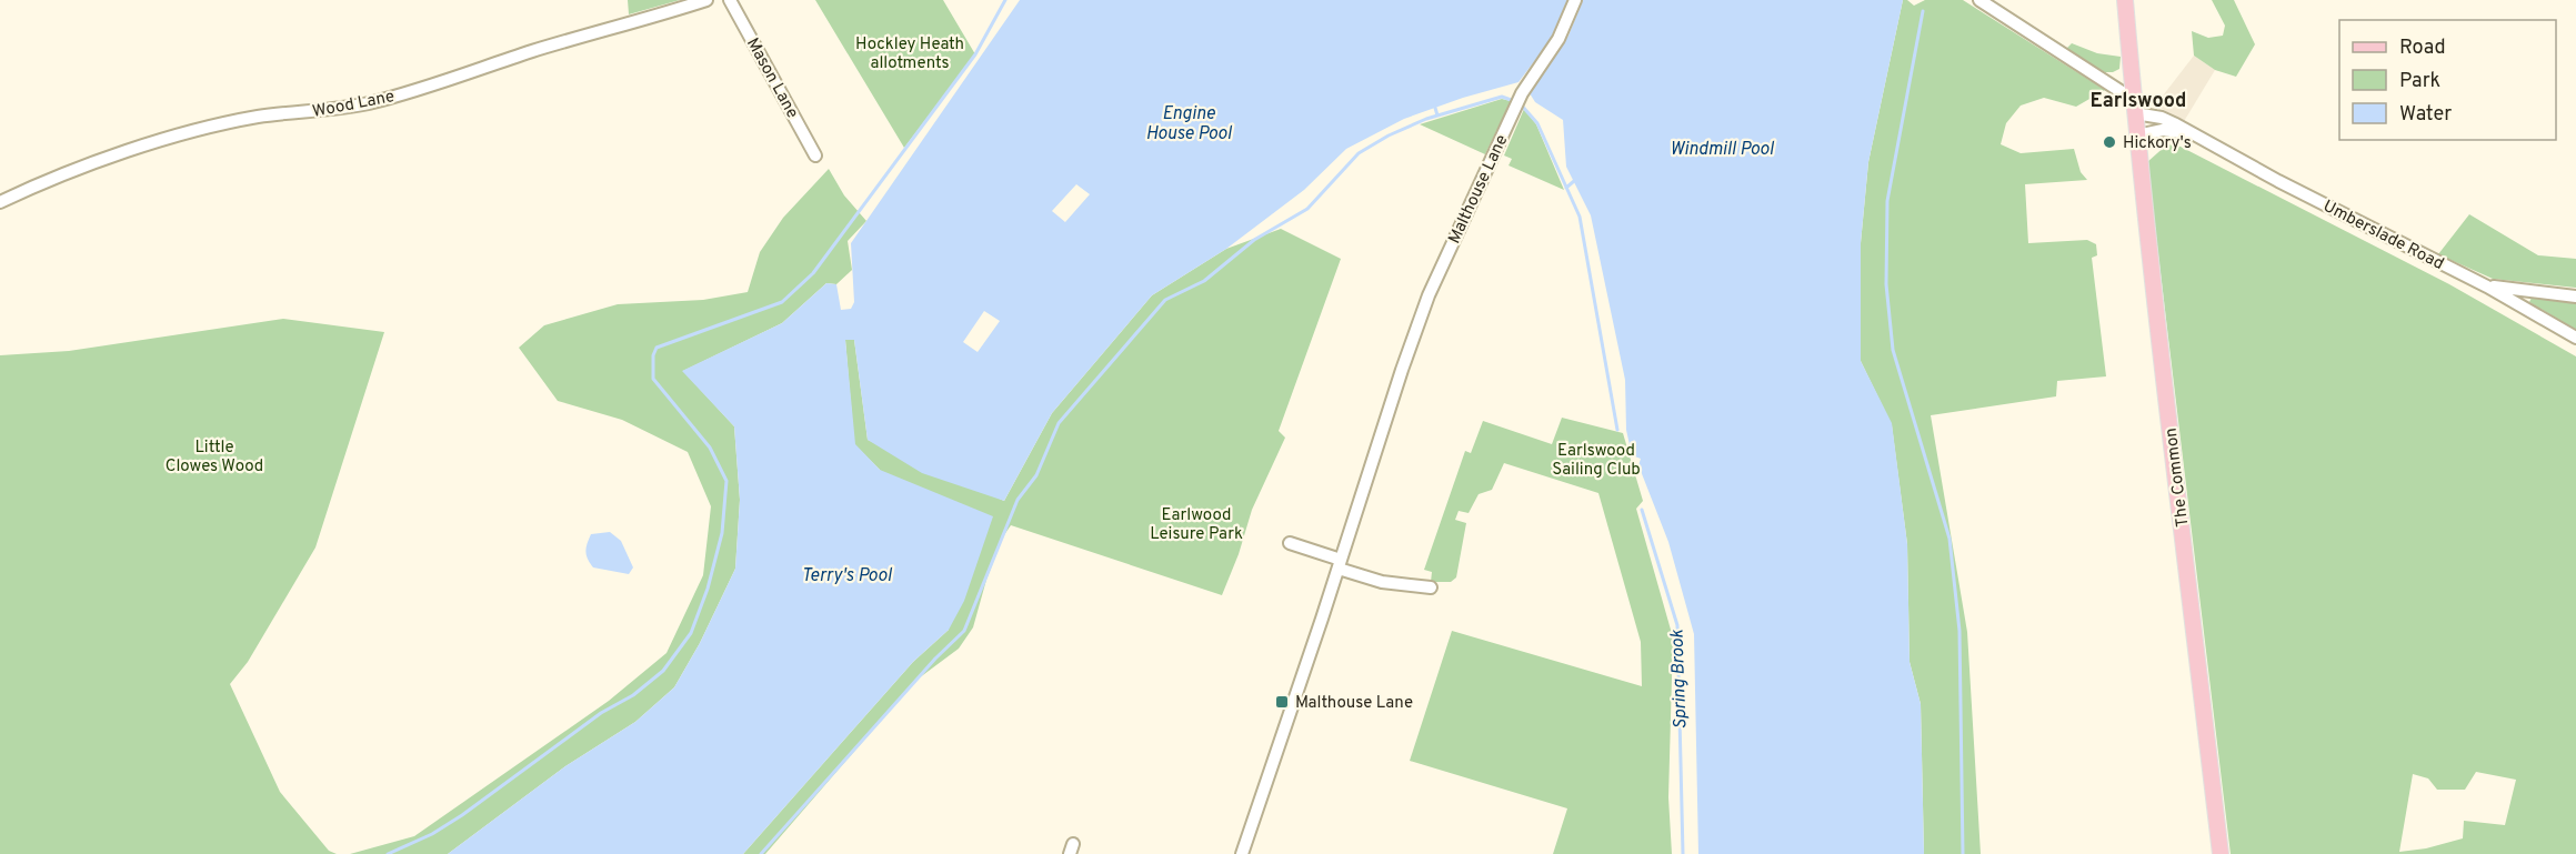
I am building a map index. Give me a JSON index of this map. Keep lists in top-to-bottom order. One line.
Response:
{"streets":{"main road":["The Common"],"street":["Mason Lane","Wood Lane","Malthouse Lane","Umberslade Road"]},"crossings":[["Umberslade Road","The Common"]],"districts":["Earlswood"],"water":["Engine House Pool","Windmill Pool","Terry's Pool","Spring Brook"],"parks":["Hockley Heath allotments","Little Clowes Wood","Earlswood Sailing Club","Earlwood Leisure Park"],"places":{"other":["Hickory's"],"transit":["Malthouse Lane"]},"legend":["Road","Park","Water"]}
